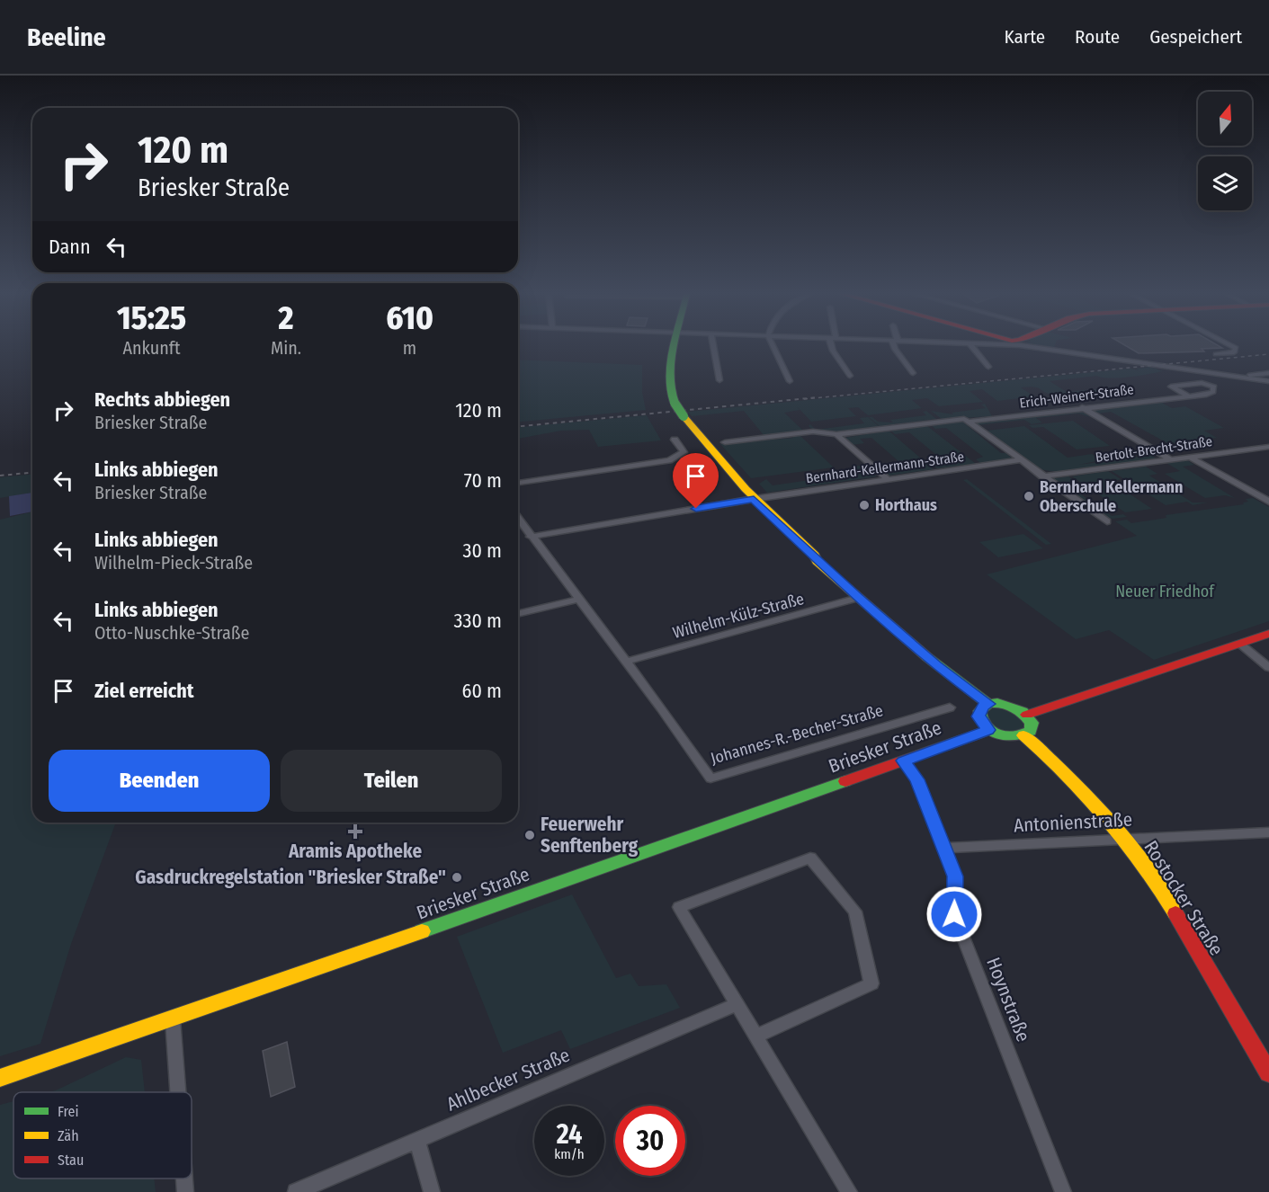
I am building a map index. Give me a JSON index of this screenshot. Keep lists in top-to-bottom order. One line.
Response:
{"streets":{"main road":["Briesker Straße","Rostocker Straße"],"street":["Erich-Weinert-Straße","Bertolt-Brecht-Straße","Bernhard-Kellermann-Straße","Wilhelm-Külz-Straße","Johannes-R.-Becher-Straße","Antonienstraße","Hoynstraße","Ahlbecker Straße"]},"crossings":[["Bernhard-Kellermann-Straße","Johannes-R.-Becher-Straße"],["Wilhelm-Külz-Straße","Johannes-R.-Becher-Straße"],["Briesker Straße","Hoynstraße"],["Antonienstraße","Rostocker Straße"],["Antonienstraße","Hoynstraße"]],"parks":["Neuer Friedhof"],"places":{"other":["Bernhard Kellermann Oberschule","Horthaus","Feuerwehr Senftenberg","Gasdruckregelstation \"Briesker Straße\""],"health":["Aramis Apotheke"]},"legend":["Frei","Zäh","Stau"],"north":"top","page":{"header":"Beeline","nav":["Karte","Route","Gespeichert"],"turn":["120 m","Briesker Straße"],"then":"Dann","eta":["15:25","Ankunft","2","Min.","610","m"],"list":[{"name":"Rechts abbiegen","note":"Briesker Straße","value":"120 m"},{"name":"Links abbiegen","note":"Briesker Straße","value":"70 m"},{"name":"Links abbiegen","note":"Wilhelm-Pieck-Straße","value":"30 m"},{"name":"Links abbiegen","note":"Otto-Nuschke-Straße","value":"330 m"},{"name":"Ziel erreicht","value":"60 m"}],"buttons":["Beenden","Teilen"],"speed":"24 km/h","limit":"30"}}
